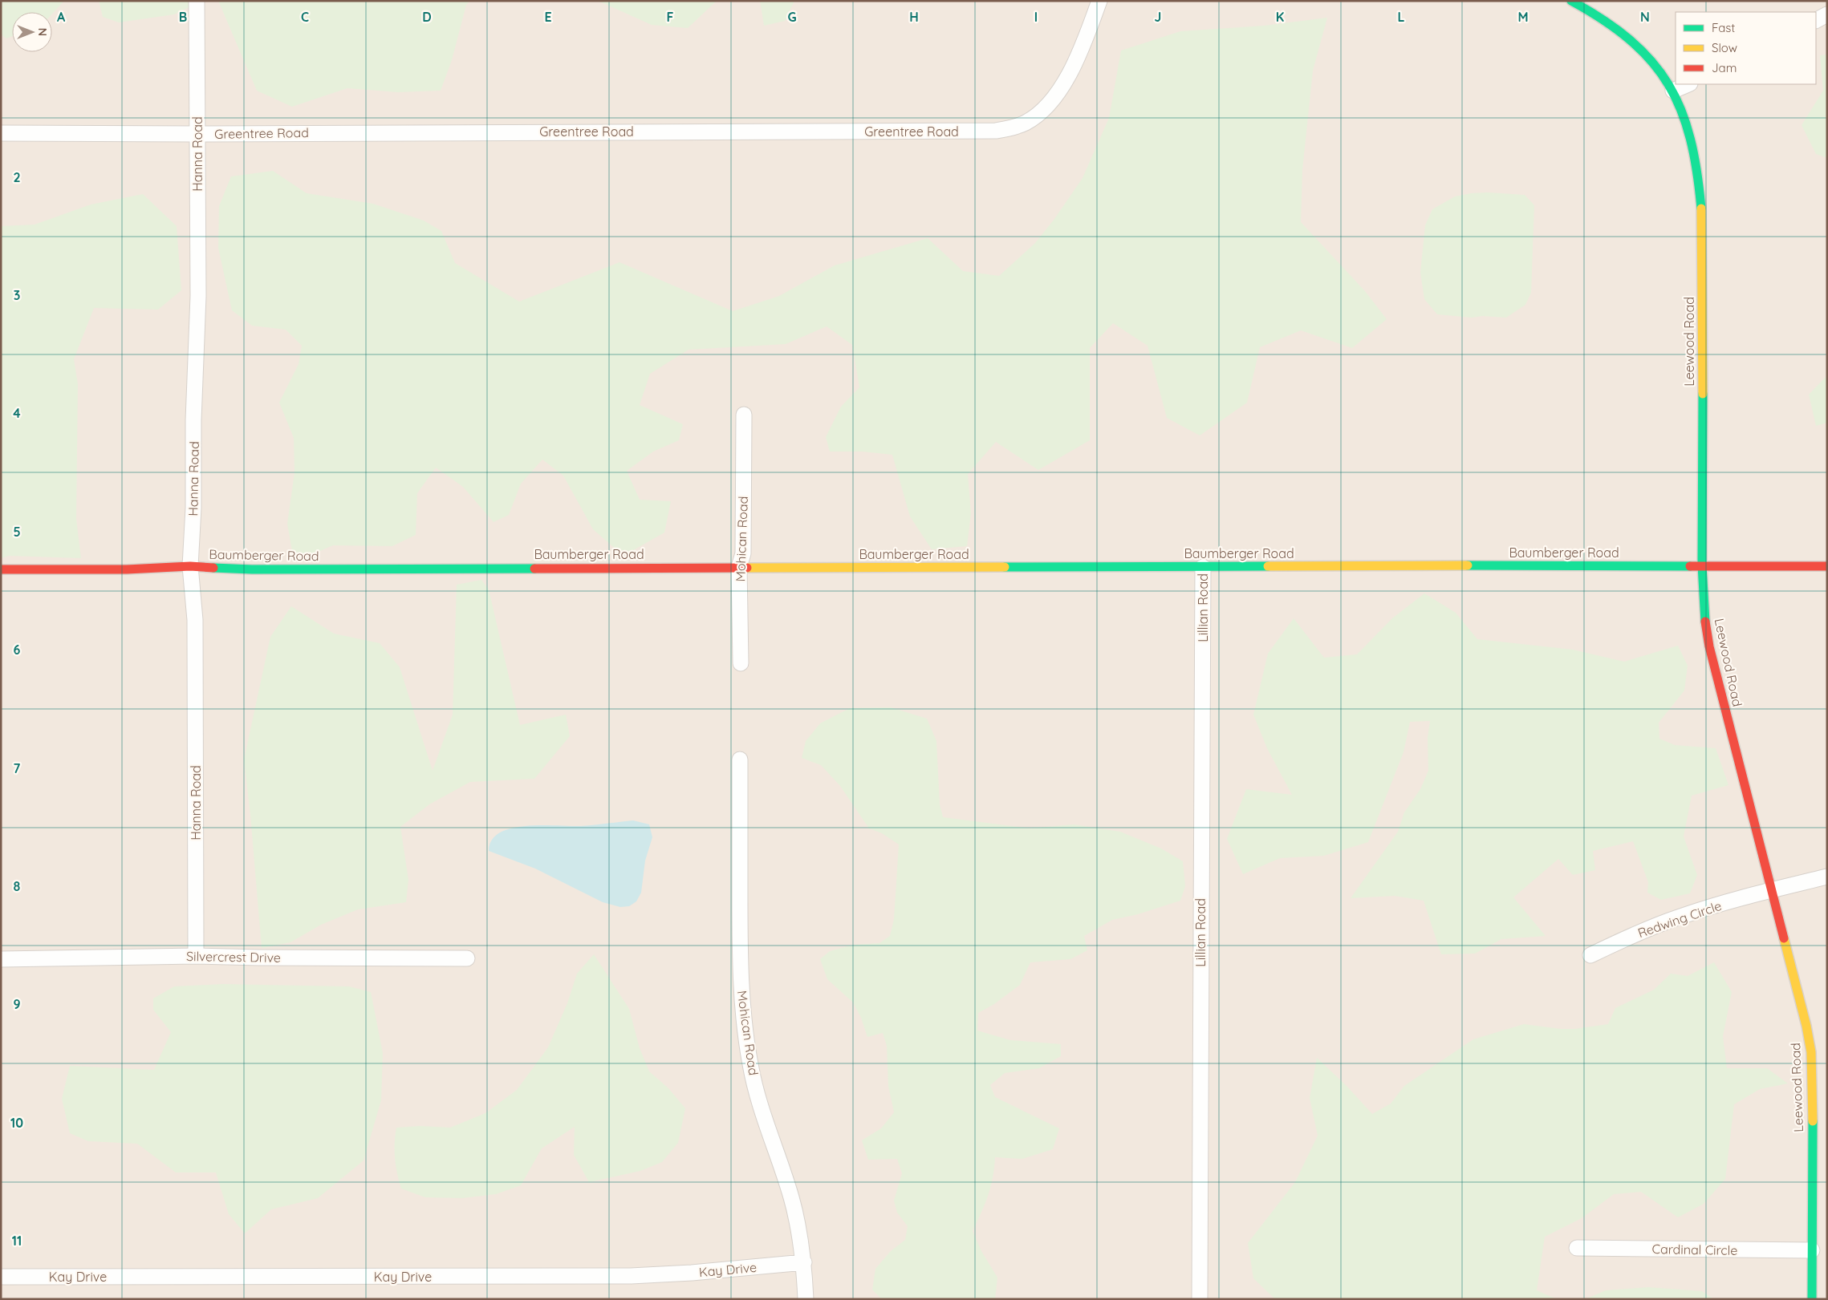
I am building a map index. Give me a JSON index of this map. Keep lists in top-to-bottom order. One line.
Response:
{"streets":{"street":["Greentree Road","Hanna Road","Leewood Road","Mohican Road","Baumberger Road","Lillian Road","Redwing Circle","Silvercrest Drive","Cardinal Circle","Kay Drive"]},"crossings":[["Greentree Road","Hanna Road"],["Hanna Road","Baumberger Road"],["Hanna Road","Silvercrest Drive"],["Leewood Road","Baumberger Road"],["Leewood Road","Redwing Circle"],["Leewood Road","Cardinal Circle"],["Mohican Road","Baumberger Road"],["Mohican Road","Kay Drive"],["Baumberger Road","Lillian Road"]],"legend":["Fast","Slow","Jam"],"north":"right","grid":{"columns":["A","B","C","D","E","F","G","H","I","J","K","L","M","N"],"rows":["2","3","4","5","6","7","8","9","10","11"]}}
